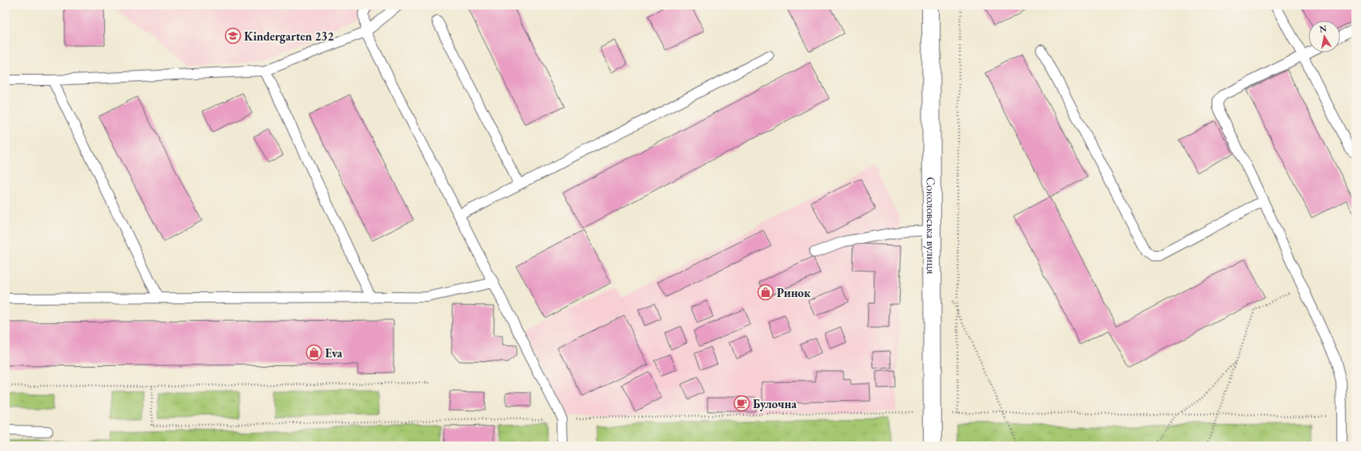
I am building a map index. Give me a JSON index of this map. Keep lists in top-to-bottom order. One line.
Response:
{"streets":{"street":["Соколовська вулиця"]},"places":{"school or university":["Kindergarten 232"],"shop":["Ринок","Eva"],"cafe":["Булочна"]},"north":"top"}
